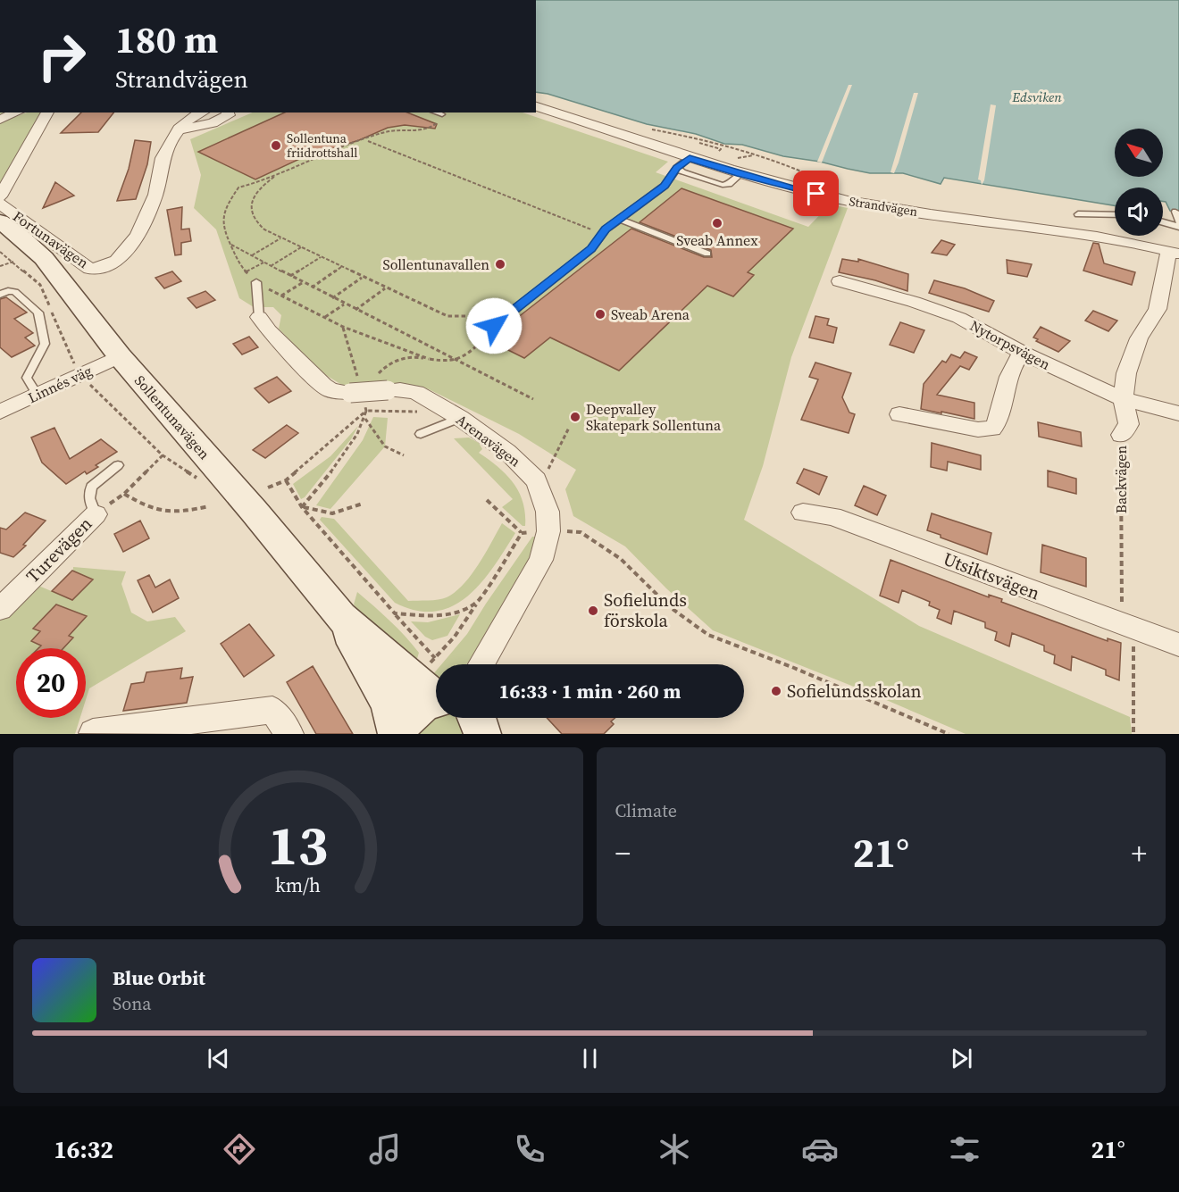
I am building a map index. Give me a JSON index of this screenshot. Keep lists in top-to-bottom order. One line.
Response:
{"streets":{"street":["Strandvägen","Fortunavägen","Nytorpsvägen","Linnés väg","Sollentunavägen","Arenavägen","Backvägen","Turevägen","Utsiktsvägen"]},"crossings":[["Strandvägen","Backvägen"],["Nytorpsvägen","Backvägen"],["Linnés väg","Sollentunavägen"],["Backvägen","Utsiktsvägen"]],"water":["Edsviken"],"places":["Sollentuna friidrottshall","Sveab Annex","Sollentunavallen","Sveab Arena","Deepvalley Skatepark Sollentuna","Sofielunds förskola","Sofielundsskolan"],"north":"top left","page":{"turn":["180 m","Strandvägen"],"limit":"20","trip":"16:33 · 1 min · 260 m","tile":"Climate","heat":["−","21°","+"],"song":["Blue Orbit","Sona"],"tabs":["16:32","21°"],"gauge":["13","km/h"]}}
